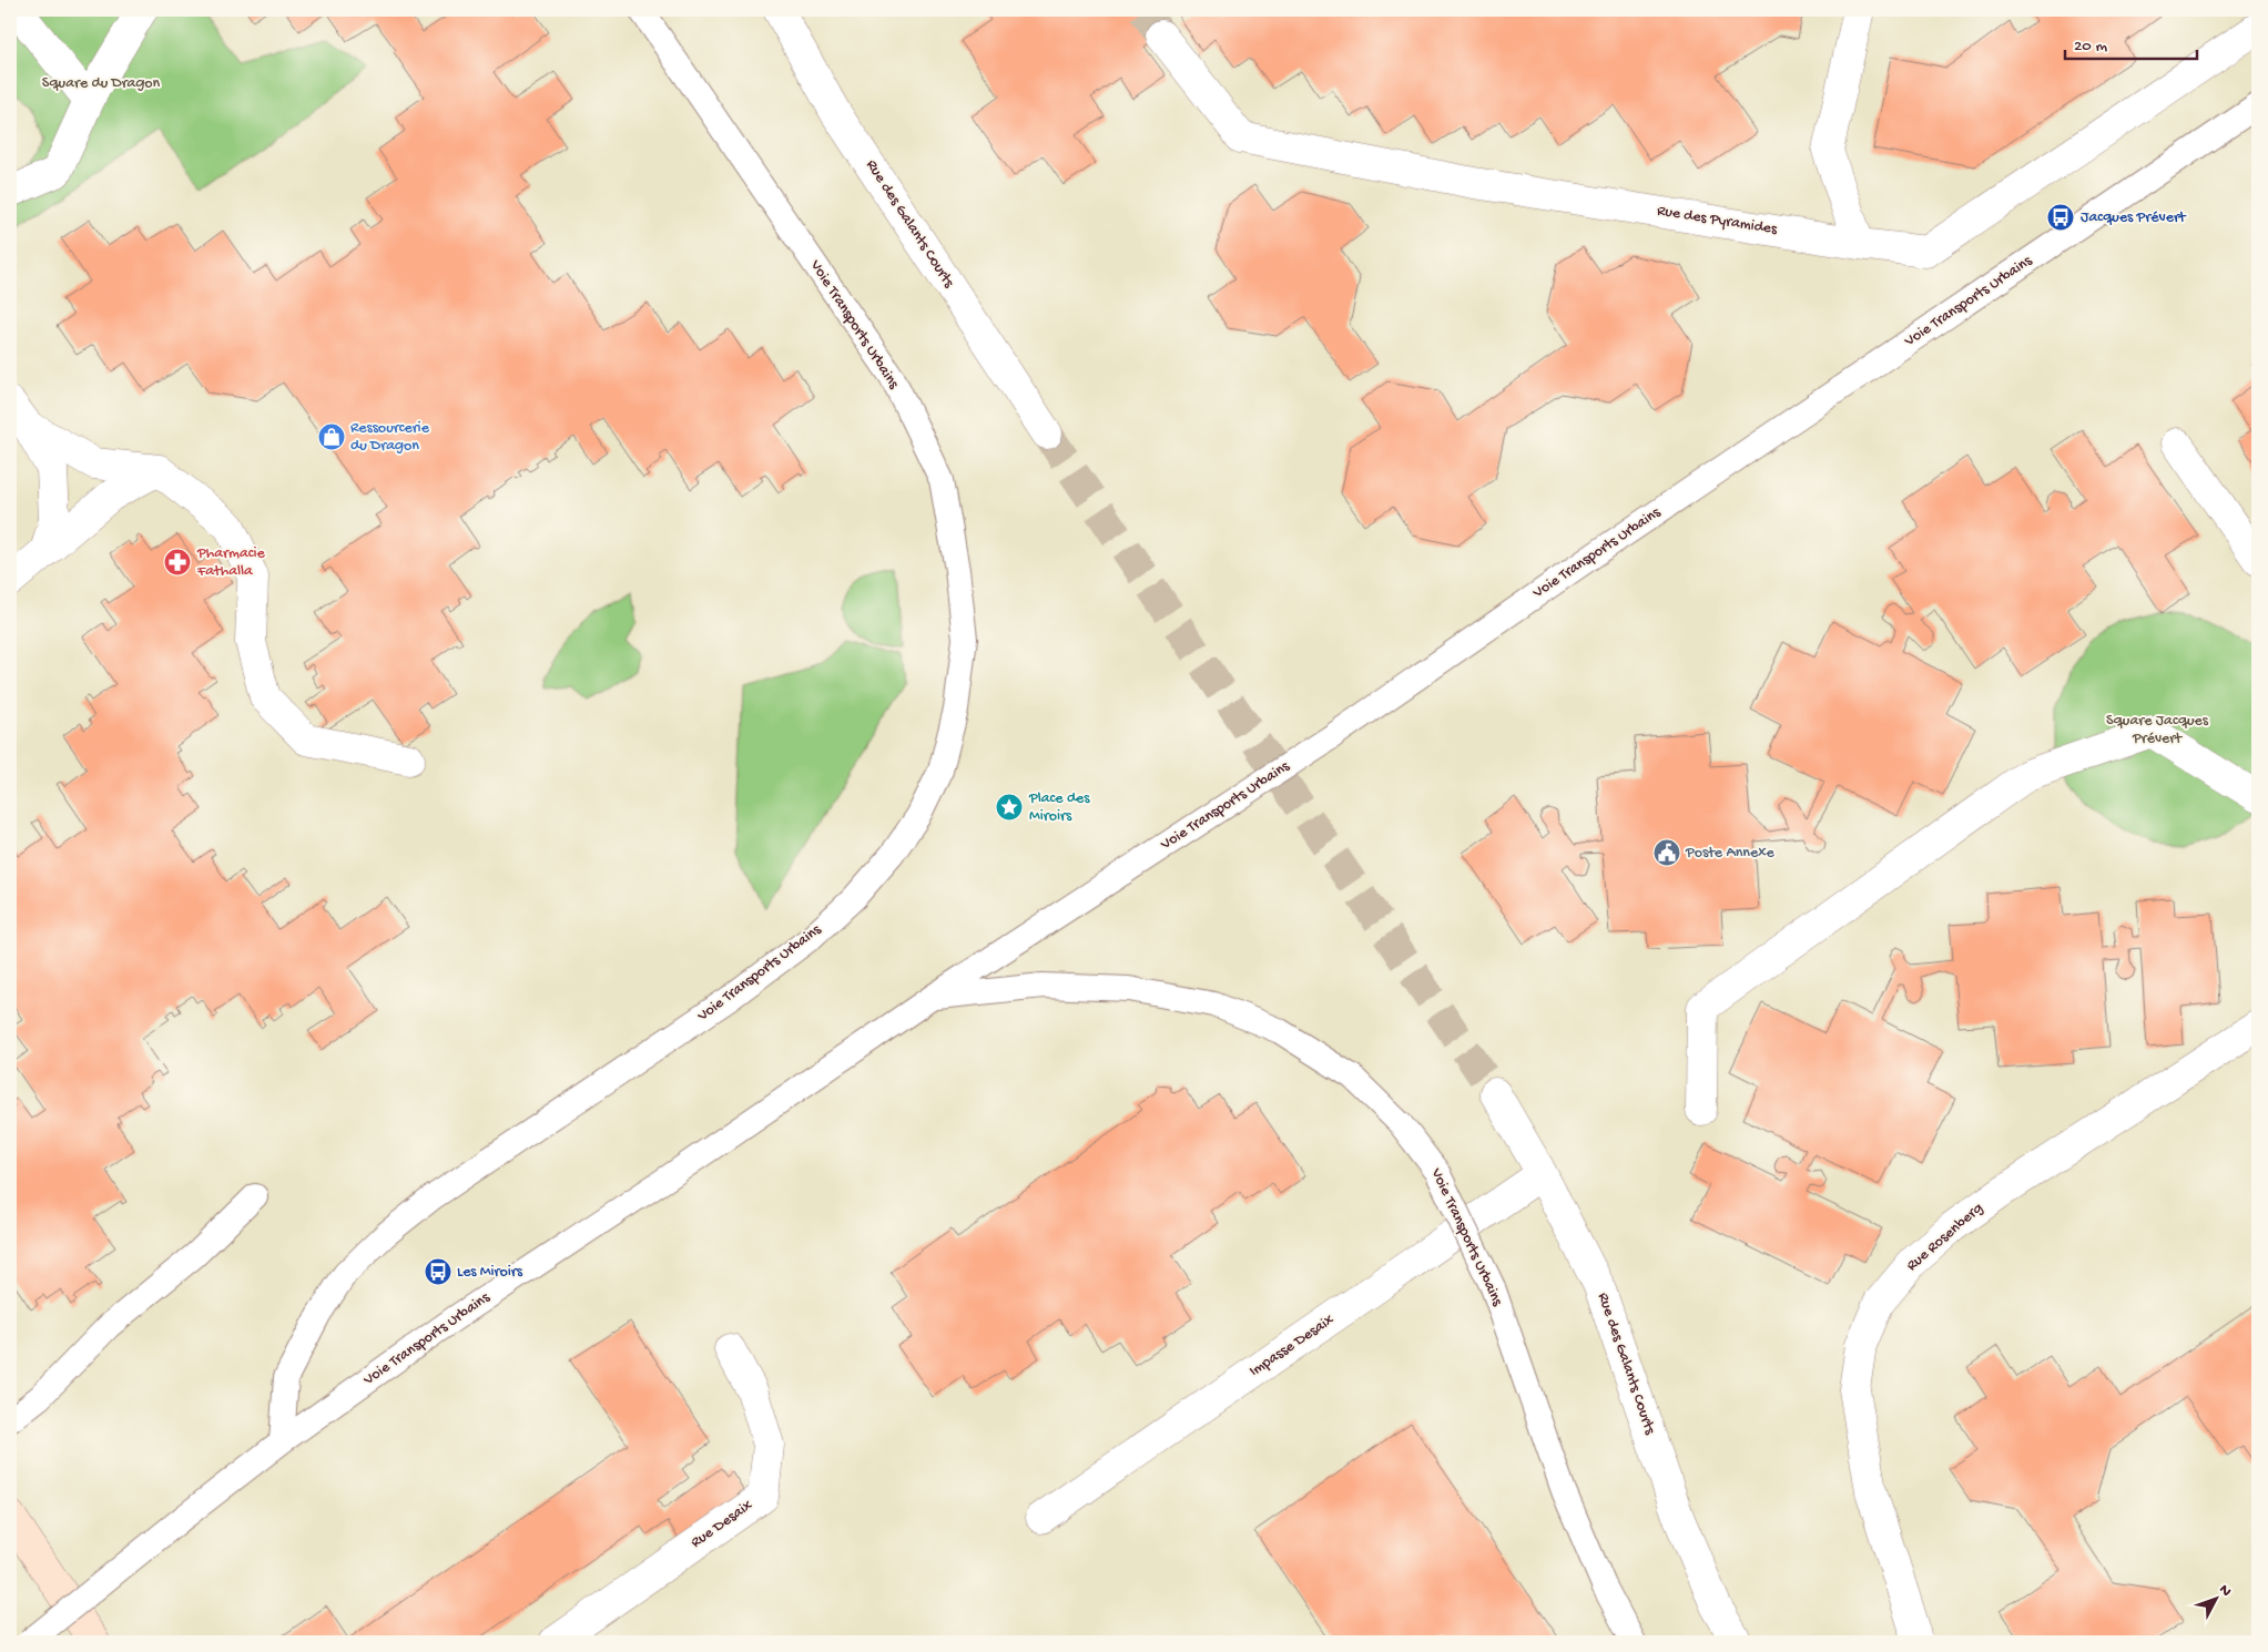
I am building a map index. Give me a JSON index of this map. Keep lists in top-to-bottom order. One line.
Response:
{"streets":{"street":["Rue des Pyramides","Rue des Galants Courts","Rue Rosenberg","Impasse Desaix","Rue Desaix"],"lane":["Voie Transports Urbains"]},"crossings":[["Rue des Galants Courts","Impasse Desaix"]],"parks":["Square du Dragon","Square Jacques Prévert"],"places":{"bus stop":["Jacques Prévert","Les Miroirs"],"shop":["Ressourcerie du Dragon"],"pharmacy":["Pharmacie Fathalla"],"place":["Place des Miroirs"],"public building":["Poste Annexe"]},"scale_bar":"20 m","north":"top right"}
